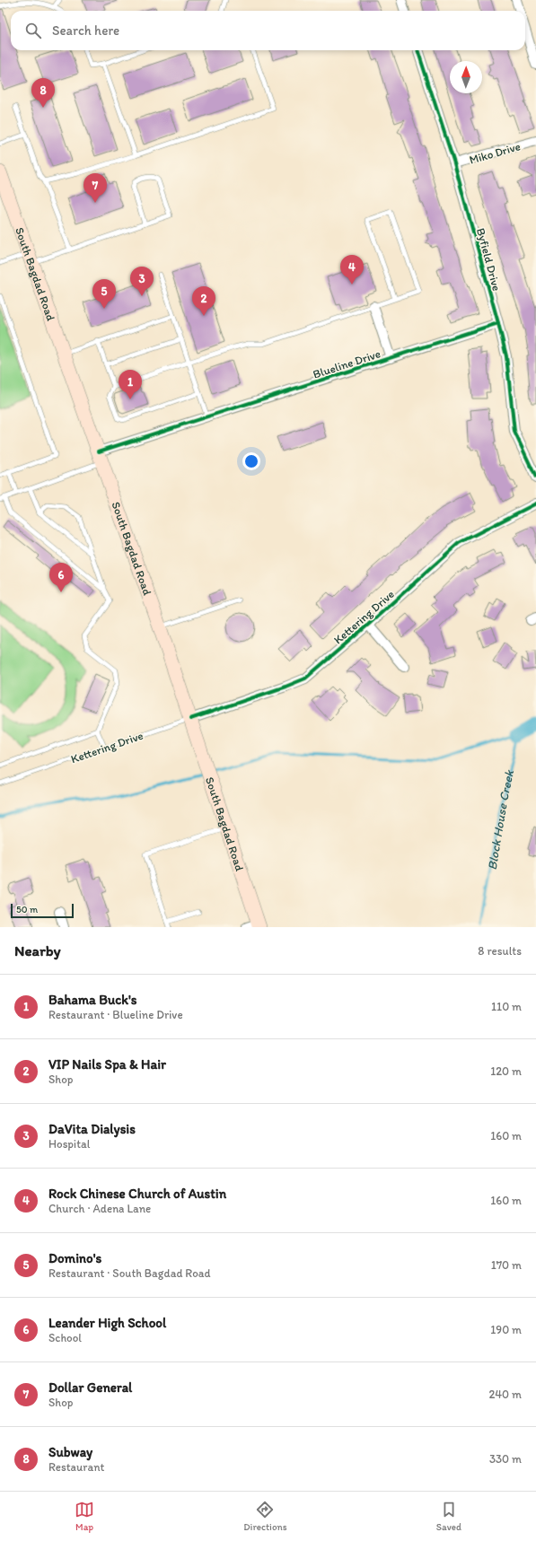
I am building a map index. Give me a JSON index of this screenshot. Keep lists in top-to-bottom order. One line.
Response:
{"streets":{"main road":["South Bagdad Road"],"street":["Miko Drive","Byfield Drive","Blueline Drive","Kettering Drive"]},"crossings":[["Miko Drive","Byfield Drive"],["Byfield Drive","Blueline Drive"],["South Bagdad Road","Blueline Drive"],["South Bagdad Road","Kettering Drive"]],"water":["Block House Creek"],"scale_bar":"50 m","north":"top","page":{"search":"Search here","pins":["8","7","4","3","5","2","1","6"],"scale":"50 m","heading":["Nearby","8 results"],"list":[{"mark":"1","name":"Bahama Buck's","note":"Restaurant · Blueline Drive","value":"110 m"},{"mark":"2","name":"VIP Nails Spa & Hair","note":"Shop","value":"120 m"},{"mark":"3","name":"DaVita Dialysis","note":"Hospital","value":"160 m"},{"mark":"4","name":"Rock Chinese Church of Austin","note":"Church · Adena Lane","value":"160 m"},{"mark":"5","name":"Domino's","note":"Restaurant · South Bagdad Road","value":"170 m"},{"mark":"6","name":"Leander High School","note":"School","value":"190 m"},{"mark":"7","name":"Dollar General","note":"Shop","value":"240 m"},{"mark":"8","name":"Subway","note":"Restaurant","value":"330 m"}],"nav":["Map","Directions","Saved"]}}
